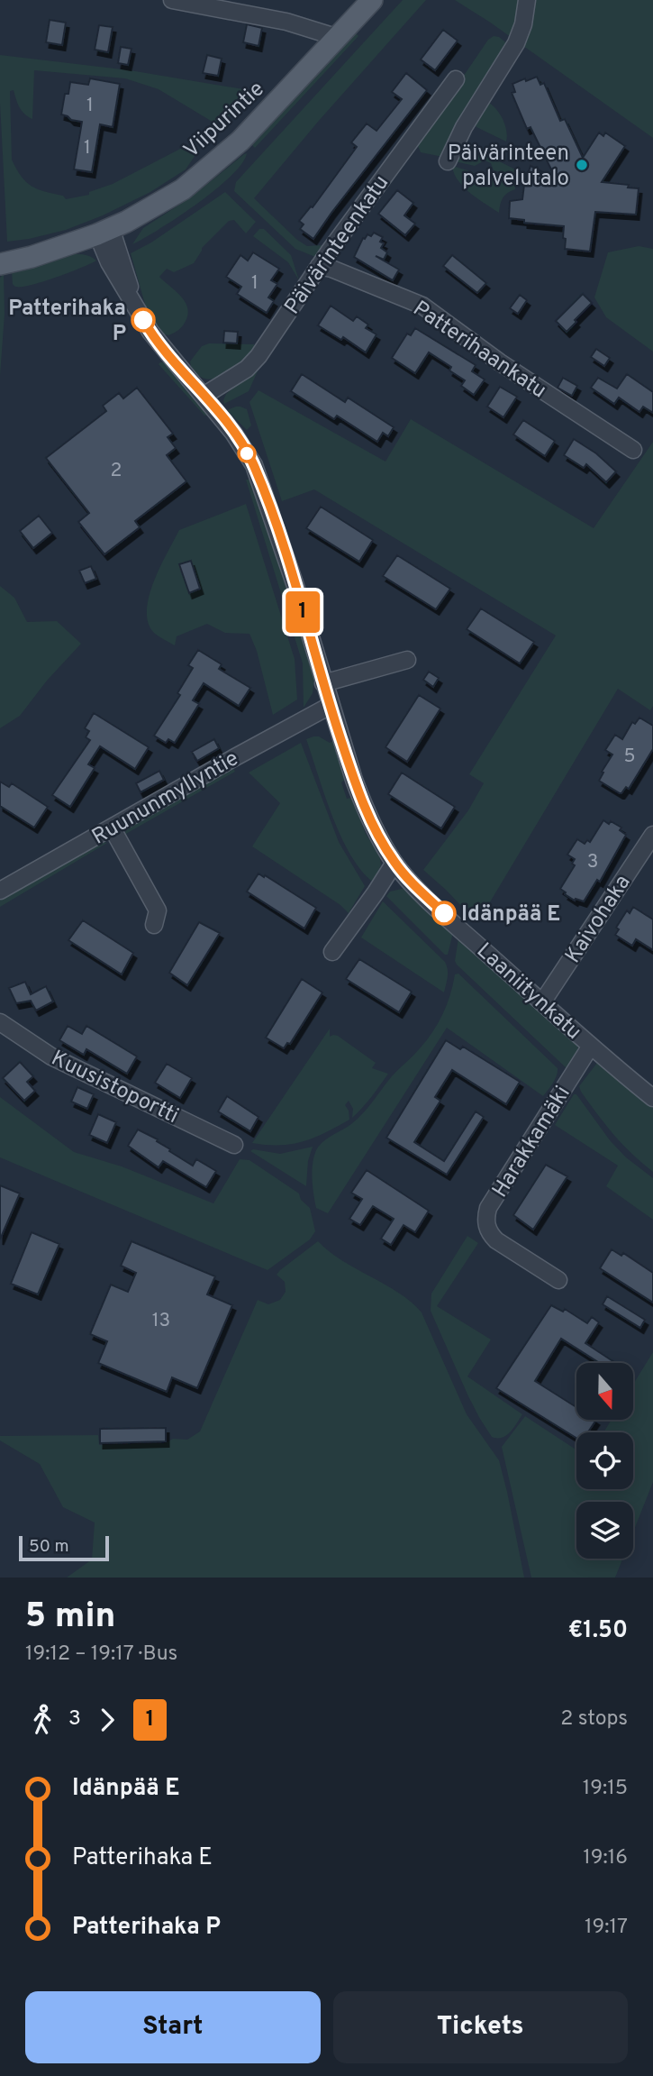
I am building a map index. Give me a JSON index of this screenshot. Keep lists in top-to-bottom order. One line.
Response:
{"streets":{"main road":["Viipurintie"],"street":["Päivärinteenkatu","Patterihaankatu","Ruununmyllyntie","Kaivohaka","Laaniitynkatu","Kuusistoportti","Harakkamäki"]},"crossings":[["Viipurintie","Laaniitynkatu"],["Päivärinteenkatu","Patterihaankatu"],["Päivärinteenkatu","Laaniitynkatu"],["Ruununmyllyntie","Laaniitynkatu"],["Kaivohaka","Laaniitynkatu"],["Laaniitynkatu","Harakkamäki"]],"places":["Päivärinteen palvelutalo","Patterihaka P","Idänpää E"],"lines":["bus line 1"],"house_numbers":["1","1","1","2","5","3","13"],"scale_bar":"50 m","north":"bottom","page":{"on_map":"1","scale":"50 m","heading":["5 min","19:12 – 19:17 · Bus","€1.50"],"legs":["3","1","2 stops"],"list":[{"name":"Idänpää E","value":"19:15"},{"name":"Patterihaka E","value":"19:16"},{"name":"Patterihaka P","value":"19:17"}],"buttons":["Start","Tickets"]}}
